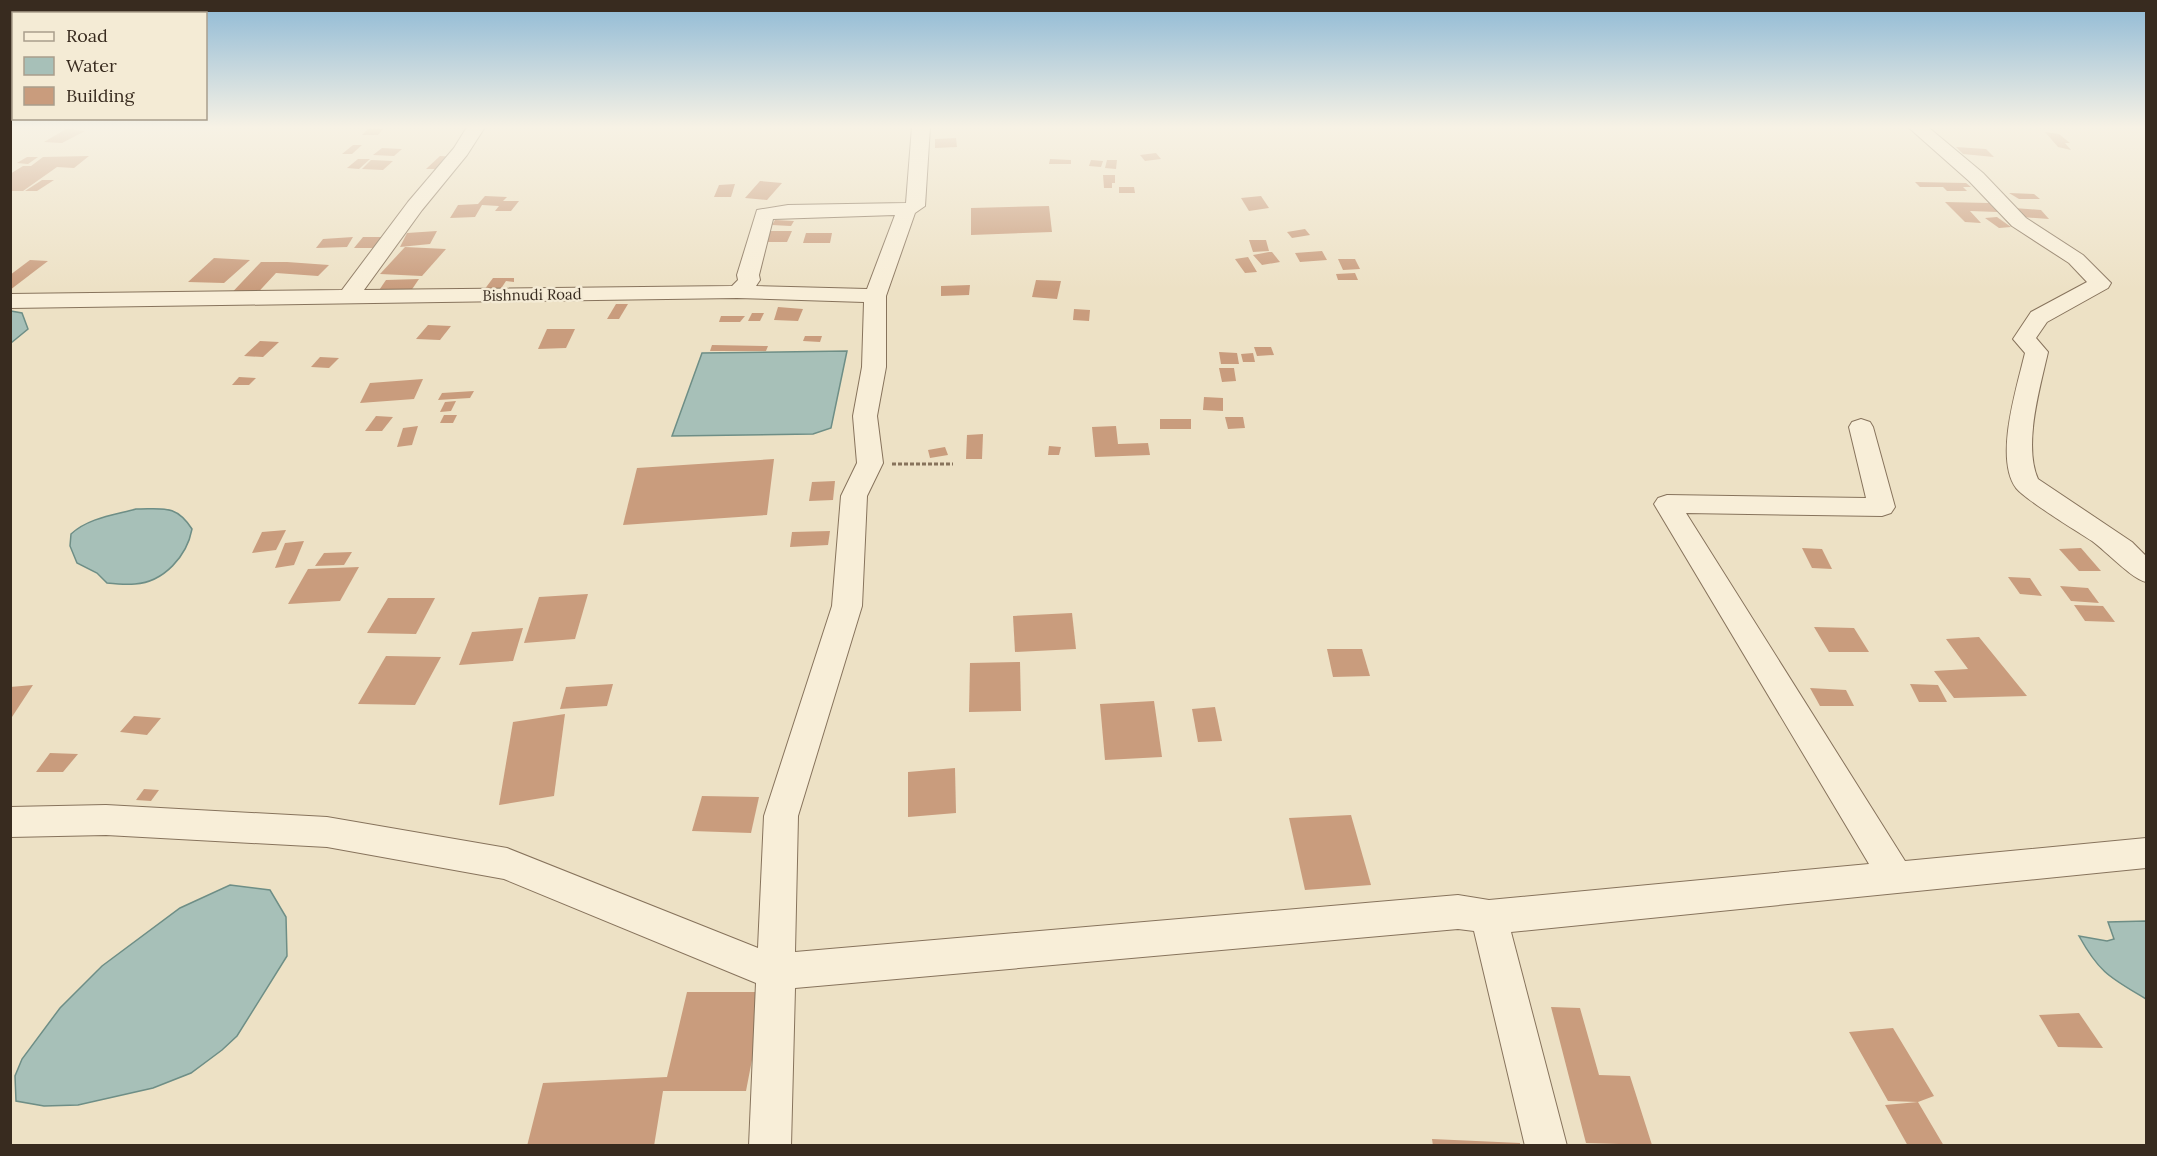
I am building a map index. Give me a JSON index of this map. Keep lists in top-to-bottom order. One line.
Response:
{"streets":{"street":["Bishnudi Road"]},"legend":["Road","Water","Building"]}
